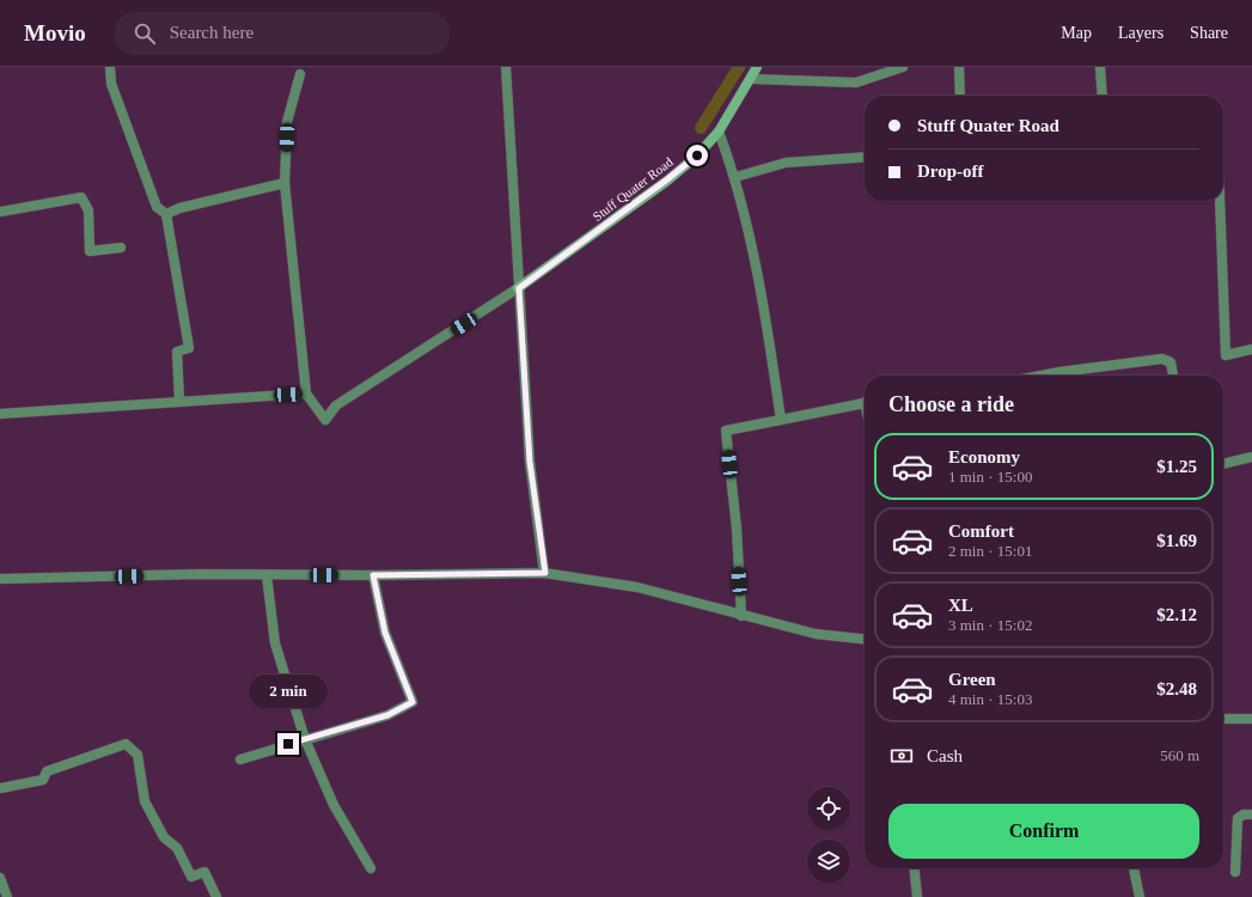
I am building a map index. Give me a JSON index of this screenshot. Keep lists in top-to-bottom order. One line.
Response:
{"streets":{"street":["Stuff Quater Road"]},"page":{"header":"Movio","search":"Search here","nav":["Map","Layers","Share"],"banner":["Stuff Quater Road","Drop-off"],"heading":"Choose a ride","list":[{"name":"Economy","note":"1 min · 15:00","value":"$1.25"},{"name":"Comfort","note":"2 min · 15:01","value":"$1.69"},{"name":"XL","note":"3 min · 15:02","value":"$2.12"},{"name":"Green","note":"4 min · 15:03","value":"$2.48"}],"bubble":"2 min","pay":["Cash","560 m"],"buttons":"Confirm"}}
